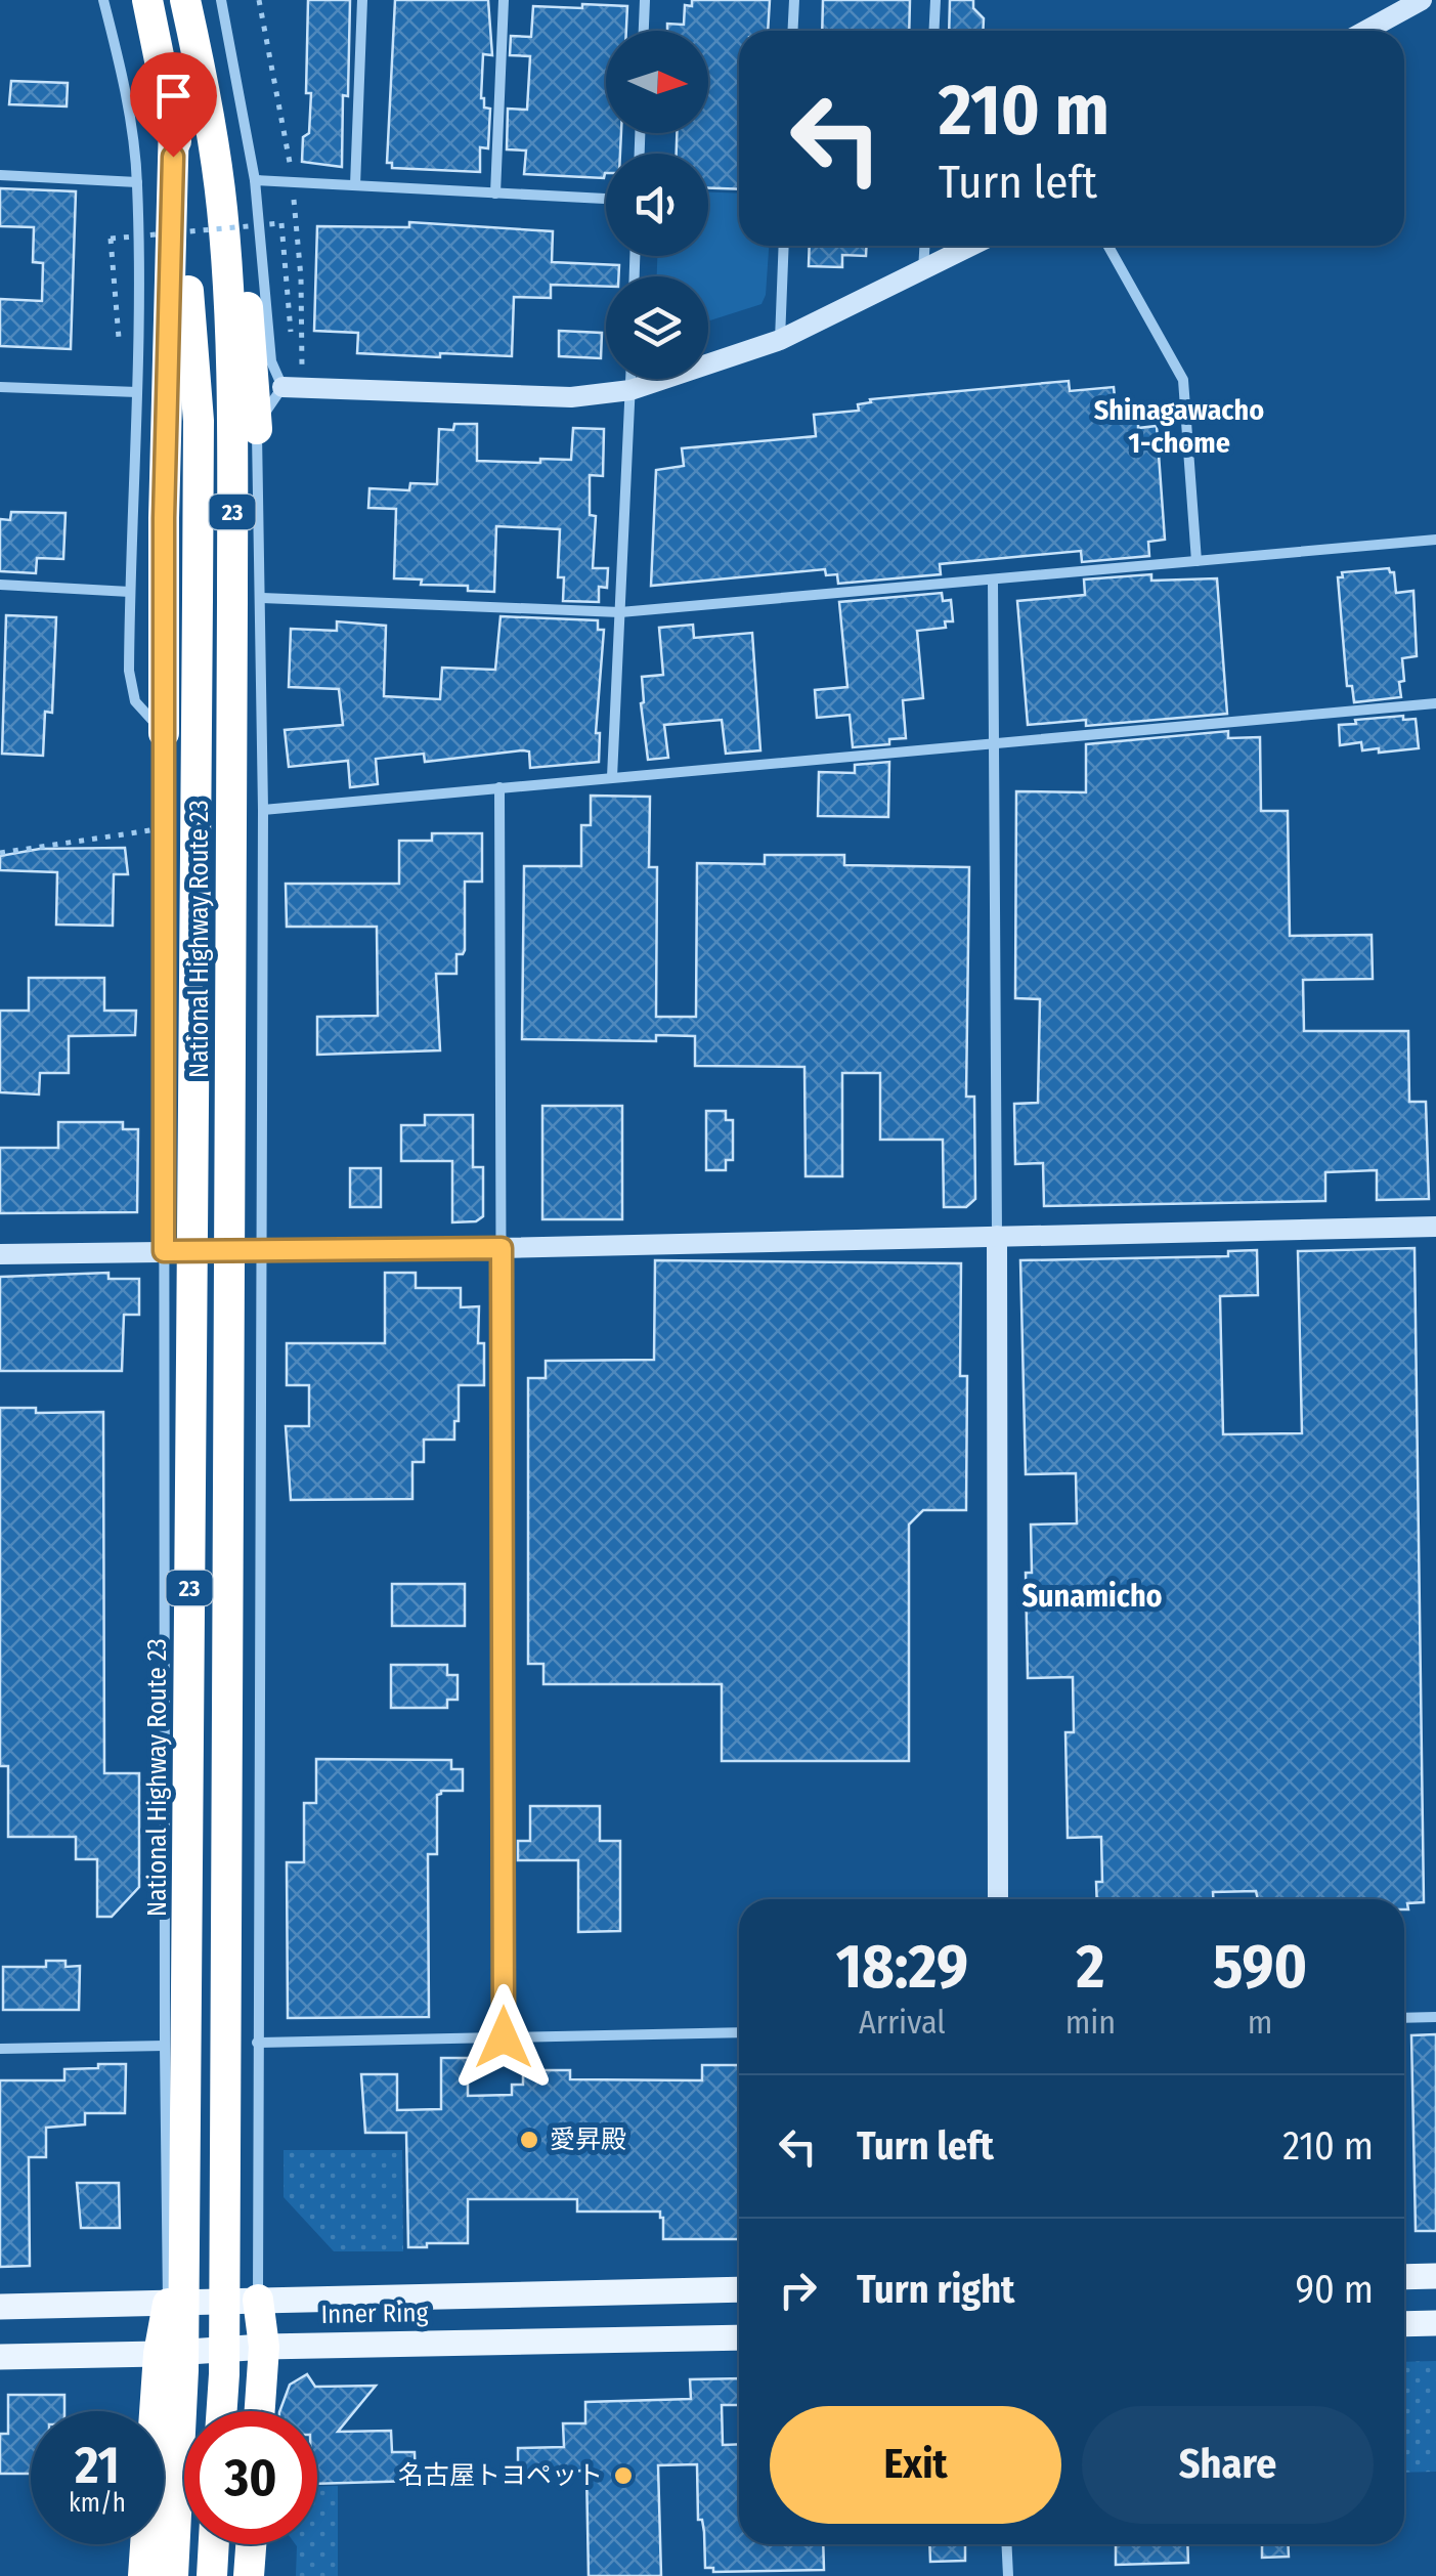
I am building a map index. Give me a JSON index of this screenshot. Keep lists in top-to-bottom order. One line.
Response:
{"streets":{"highway":["23","National Highway Route 23"],"main road":["Inner Ring"]},"districts":["Shinagawacho 1-chome","Sunamicho"],"places":["愛昇殿","名古屋トヨペット"],"north":"right","page":{"turn":["210 m","Turn left"],"eta":["18:29","Arrival","2","min","590","m"],"list":[{"name":"Turn left","value":"210 m"},{"name":"Turn right","value":"90 m"}],"buttons":["Exit","Share"],"speed":"21 km/h","limit":"30"}}
